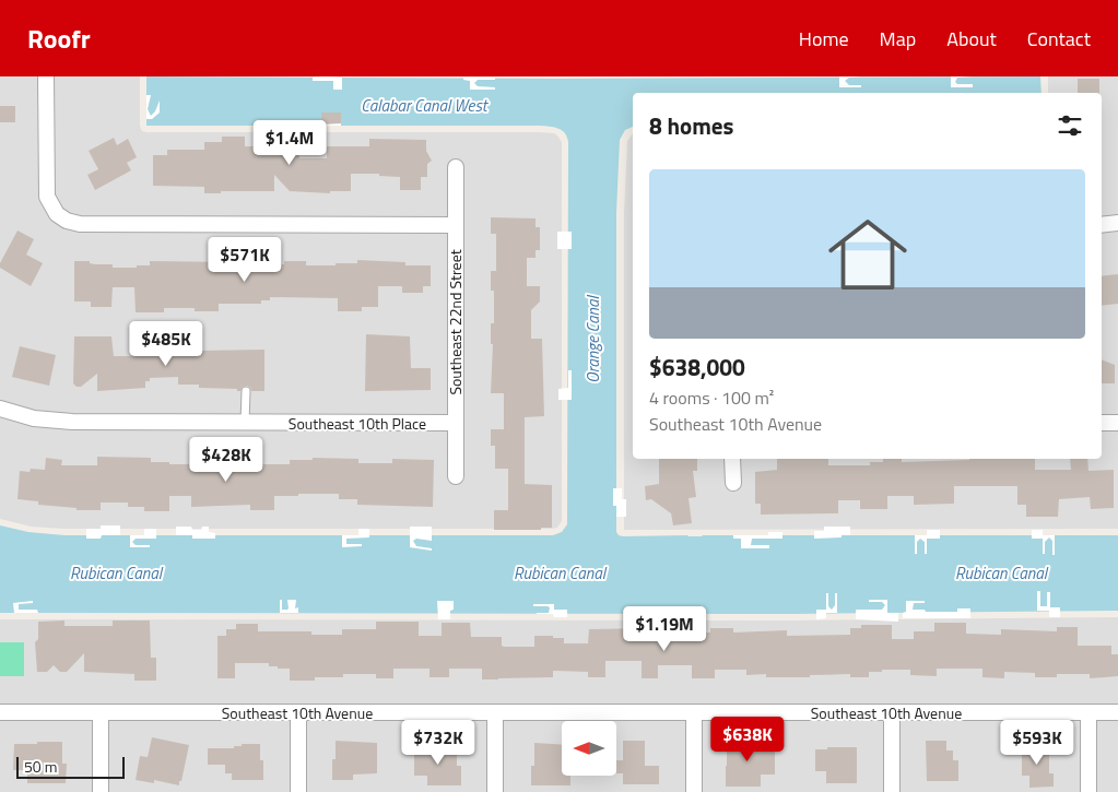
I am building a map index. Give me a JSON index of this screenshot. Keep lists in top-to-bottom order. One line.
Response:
{"streets":{"street":["Southeast 22nd Street","Southeast 10th Place","Southeast 10th Avenue"]},"crossings":[["Southeast 22nd Street","Southeast 10th Place"]],"water":["Calabar Canal West","Orange Canal","Rubican Canal"],"scale_bar":"50 m","north":"left","page":{"header":"Roofr","nav":["Home","Map","About","Contact"],"heading":"8 homes","price":["$1.4M","$571K","$485K","$428K","$1.19M","$638K","$732K","$593K"],"list":[{"name":"$638,000","note":"4 rooms · 100 m² · Southeast 10th Avenue"}],"scale":"50 m"}}
